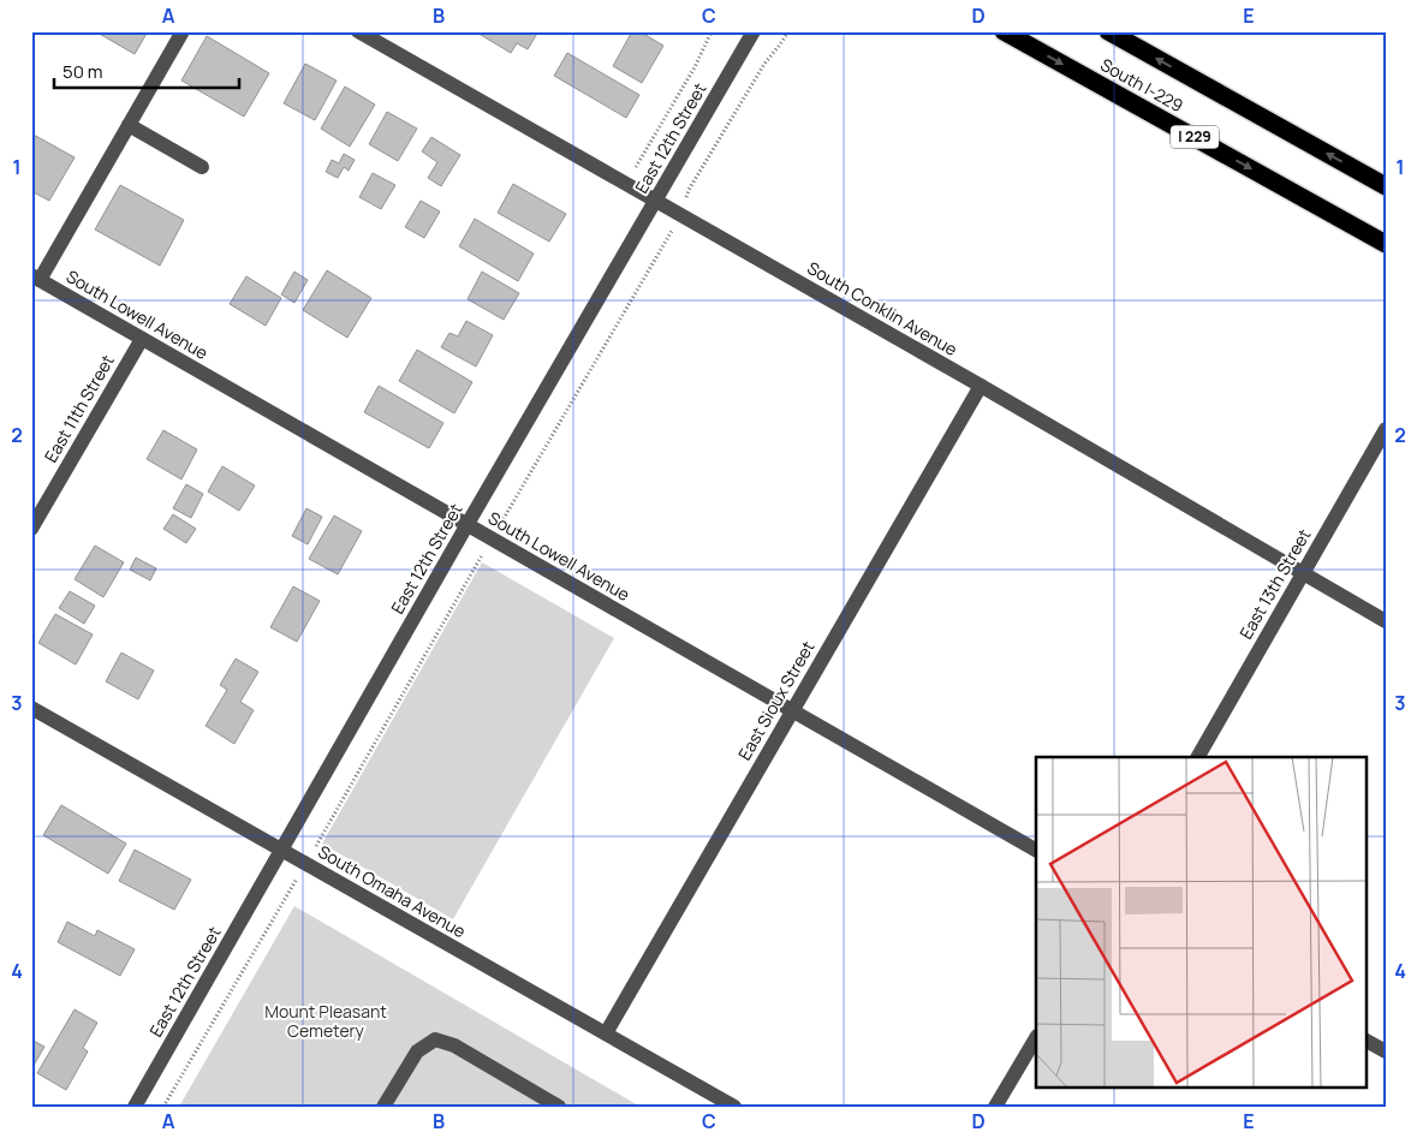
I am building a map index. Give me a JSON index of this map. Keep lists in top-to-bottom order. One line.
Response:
{"streets":{"highway":["South I-229","I 229"],"street":["East 12th Street","South Conklin Avenue","South Lowell Avenue","East 11th Street","East 13th Street","East Sioux Street","South Omaha Avenue"]},"crossings":[["East 12th Street","South Conklin Avenue"],["East 12th Street","South Lowell Avenue"],["East 12th Street","South Omaha Avenue"],["South Conklin Avenue","East 13th Street"],["South Conklin Avenue","East Sioux Street"],["South Lowell Avenue","East 11th Street"],["South Lowell Avenue","East Sioux Street"],["East Sioux Street","South Omaha Avenue"]],"parks":["Mount Pleasant Cemetery"],"scale_bar":"50 m","grid":{"columns":["A","B","C","D","E"],"rows":["1","2","3","4"]}}
